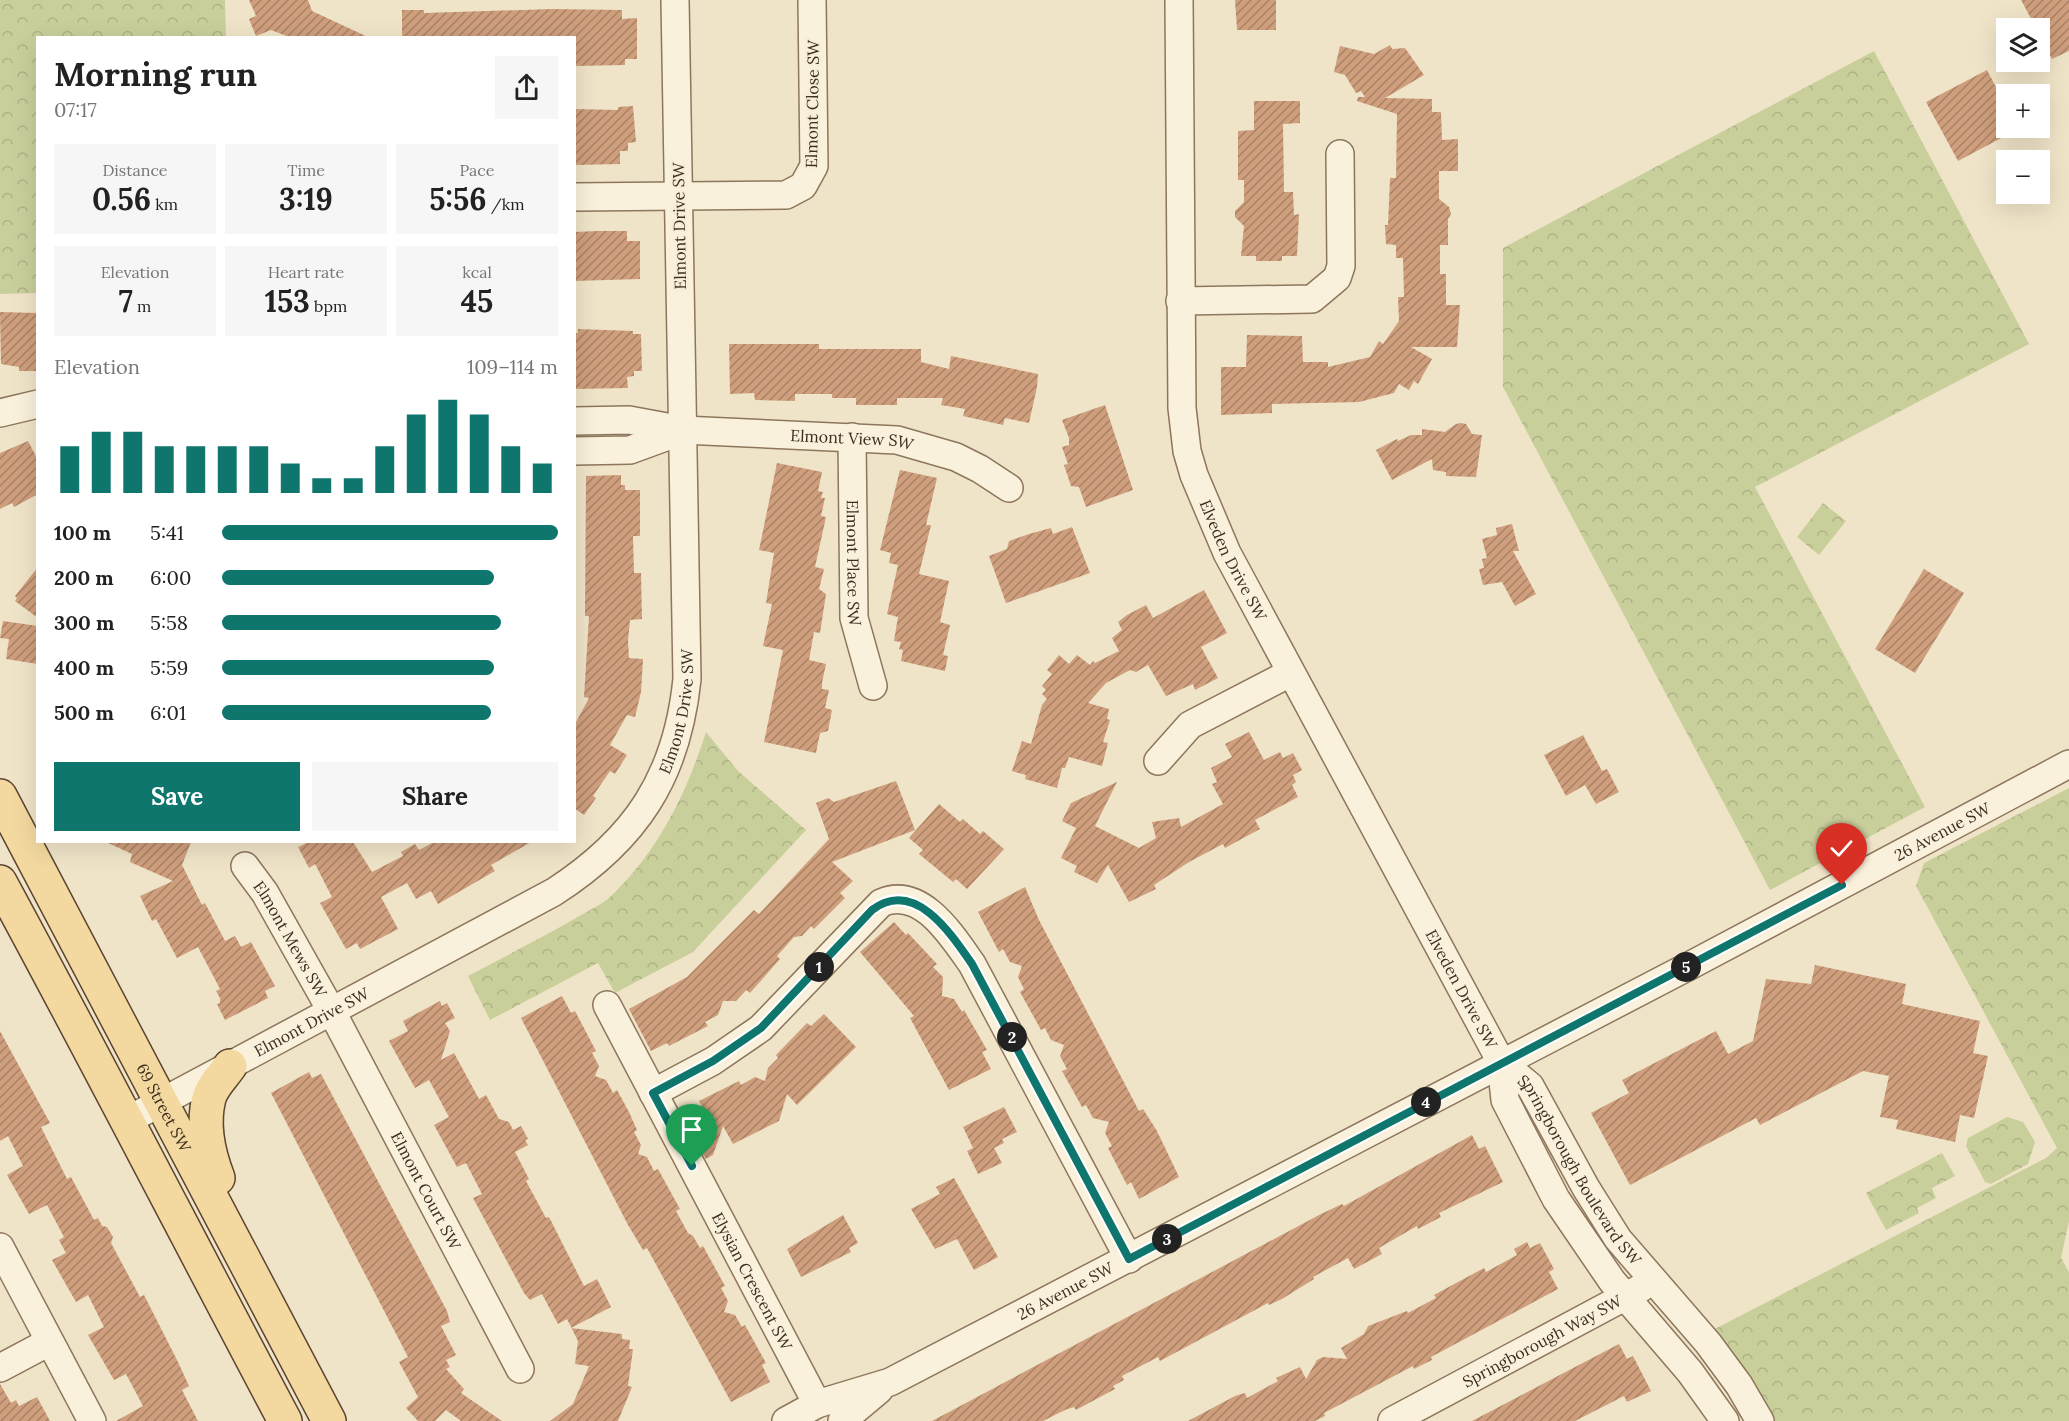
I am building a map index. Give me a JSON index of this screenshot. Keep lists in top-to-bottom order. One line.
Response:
{"streets":{"main road":["69 Street SW"],"street":["Elmont Close SW","Elmont Drive SW","Elmont View SW","Elveden Drive SW","Elmont Place SW","26 Avenue SW","Elmont Mews SW","Springborough Boulevard SW","Elmont Court SW","Elysian Crescent SW","Springborough Way SW"]},"crossings":[["Elmont Close SW","Elmont Drive SW"],["Elmont Drive SW","Elmont View SW"],["Elmont Drive SW","Elmont Mews SW"],["Elmont Drive SW","69 Street SW"],["Elmont Drive SW","Elmont Court SW"],["Elmont View SW","Elmont Place SW"],["Elveden Drive SW","26 Avenue SW"],["Elveden Drive SW","Springborough Boulevard SW"],["26 Avenue SW","Springborough Boulevard SW"],["26 Avenue SW","Elysian Crescent SW"],["Elmont Mews SW","Elmont Court SW"],["Springborough Boulevard SW","Springborough Way SW"]],"page":{"map_buttons":["+","−"],"heading":["Morning run","07:17"],"stats":[["Distance","0.56 km"],["Time","3:19"],["Pace","5:56 /km"],["Elevation","7 m"],["Heart rate","153 bpm"],["kcal","45"]],"chart":["Elevation","109–114 m"],"list":[{"name":"100 m","note":"5:41"},{"name":"200 m","note":"6:00"},{"name":"300 m","note":"5:58"},{"name":"400 m","note":"5:59"},{"name":"500 m","note":"6:01"}],"buttons":["Save","Share"],"pins":["1","5","2","4","3"]}}
